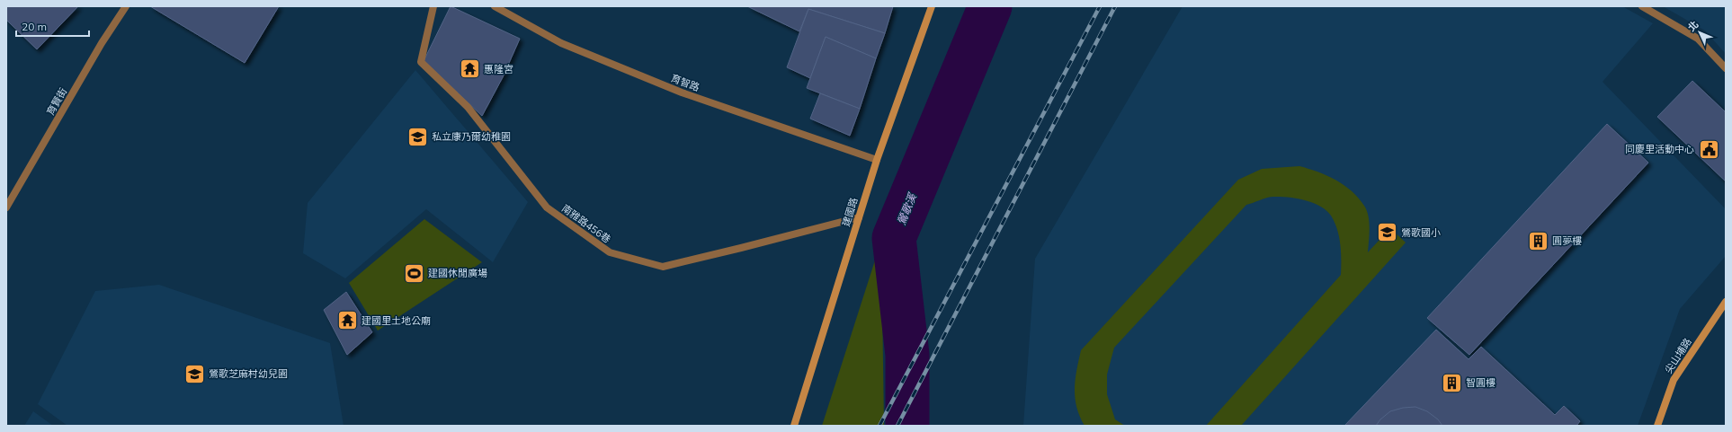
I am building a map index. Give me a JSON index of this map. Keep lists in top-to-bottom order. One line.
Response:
{"streets":{"street":["育智路","育賢街","建國路","南雅路456巷","尖山埔路"]},"crossings":[["育智路","建國路"],["建國路","南雅路456巷"]],"water":["鶯歌溪"],"places":{"temple":["惠隆宮","建國里土地公廟"],"school or university":["私立康乃爾幼稚園","鶯歌國小","鶯歌芝麻村幼兒園"],"public building":["同慶里活動中心"],"building":["圓夢樓","智圓樓"],"sports":["建國休閒廣場"]},"scale_bar":"20 m","north":"top left"}
